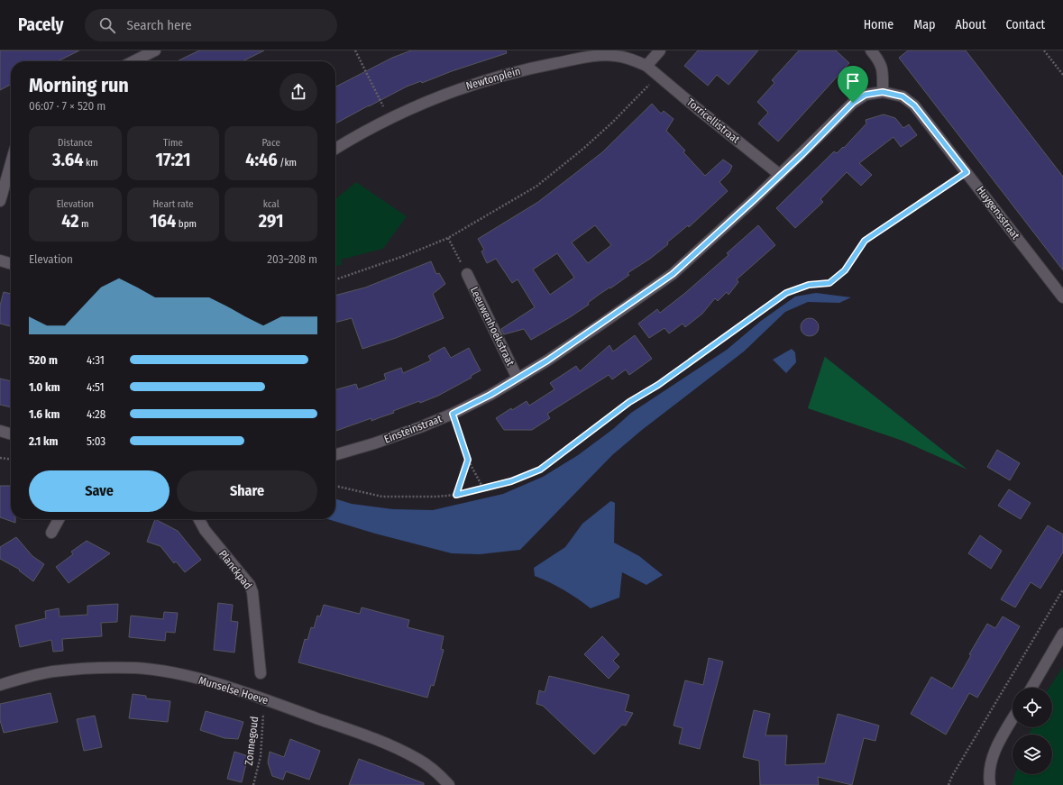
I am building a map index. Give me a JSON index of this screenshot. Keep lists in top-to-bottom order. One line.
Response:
{"streets":{"street":["Newtonplein","Torricellistraat","Huygensstraat","Leeuwenhoekstraat","Einsteinstraat","Planckpad","Munselse Hoeve"],"path":["Zonnegoud"]},"crossings":[["Newtonplein","Torricellistraat"],["Torricellistraat","Einsteinstraat"],["Huygensstraat","Einsteinstraat"],["Leeuwenhoekstraat","Einsteinstraat"],["Munselse Hoeve","Zonnegoud"]],"page":{"header":"Pacely","search":"Search here","nav":["Home","Map","About","Contact"],"heading":["Morning run","06:07 · 7 × 520 m"],"stats":[["Distance","3.64 km"],["Time","17:21"],["Pace","4:46 /km"],["Elevation","42 m"],["Heart rate","164 bpm"],["kcal","291"]],"chart":["Elevation","203–208 m"],"list":[{"name":"520 m","note":"4:31"},{"name":"1.0 km","note":"4:51"},{"name":"1.6 km","note":"4:28"},{"name":"2.1 km","note":"5:03"}],"buttons":["Save","Share"]}}
